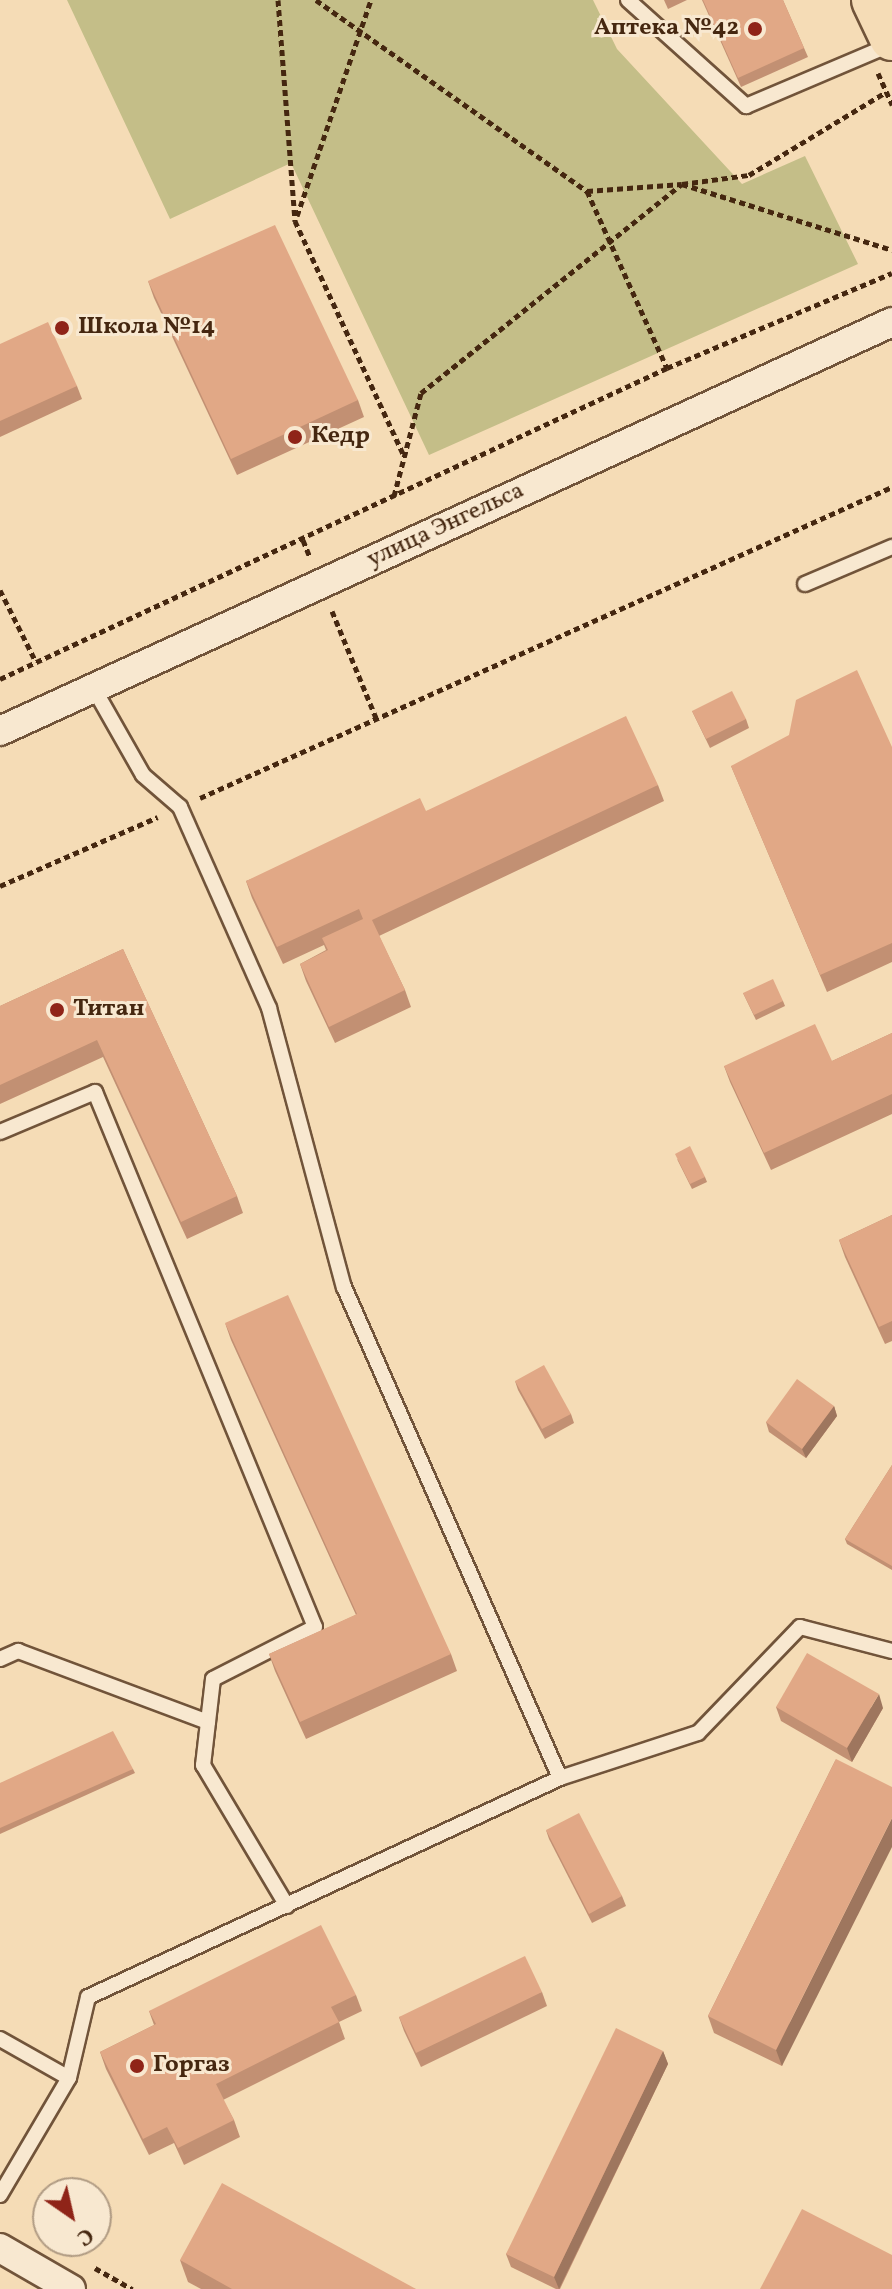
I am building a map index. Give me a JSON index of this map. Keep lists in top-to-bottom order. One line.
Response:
{"streets":{"street":["улица Энгельса"]},"places":["Аптека №42","Школа №14","Кедр","Титан","Горгаз"],"north":"bottom right"}
